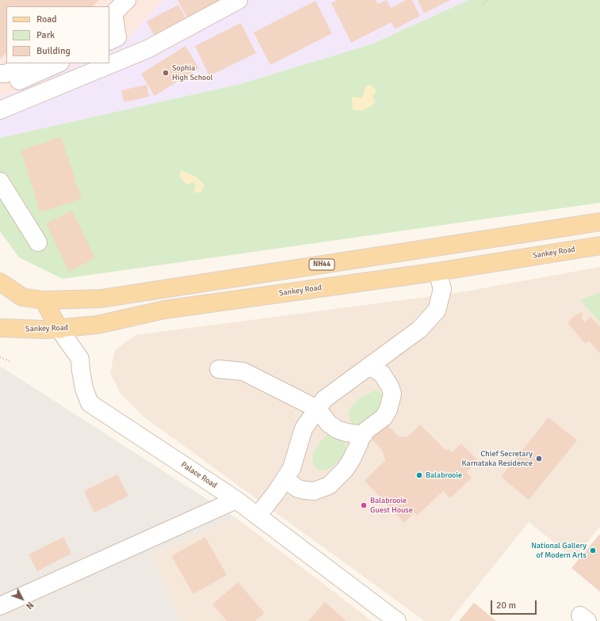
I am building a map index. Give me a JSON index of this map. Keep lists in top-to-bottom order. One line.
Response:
{"streets":{"main road":["Sankey Road","NH44","Palace Road"]},"crossings":[["Sankey Road","Palace Road"],["NH44","Palace Road"]],"places":["Sophia High School","Chief Secretary Karnataka Residence","Balabrooie","Balabrooie Guest House","National Gallery of Modern Arts"],"legend":["Road","Park","Building"],"scale_bar":"20 m","north":"bottom right"}
